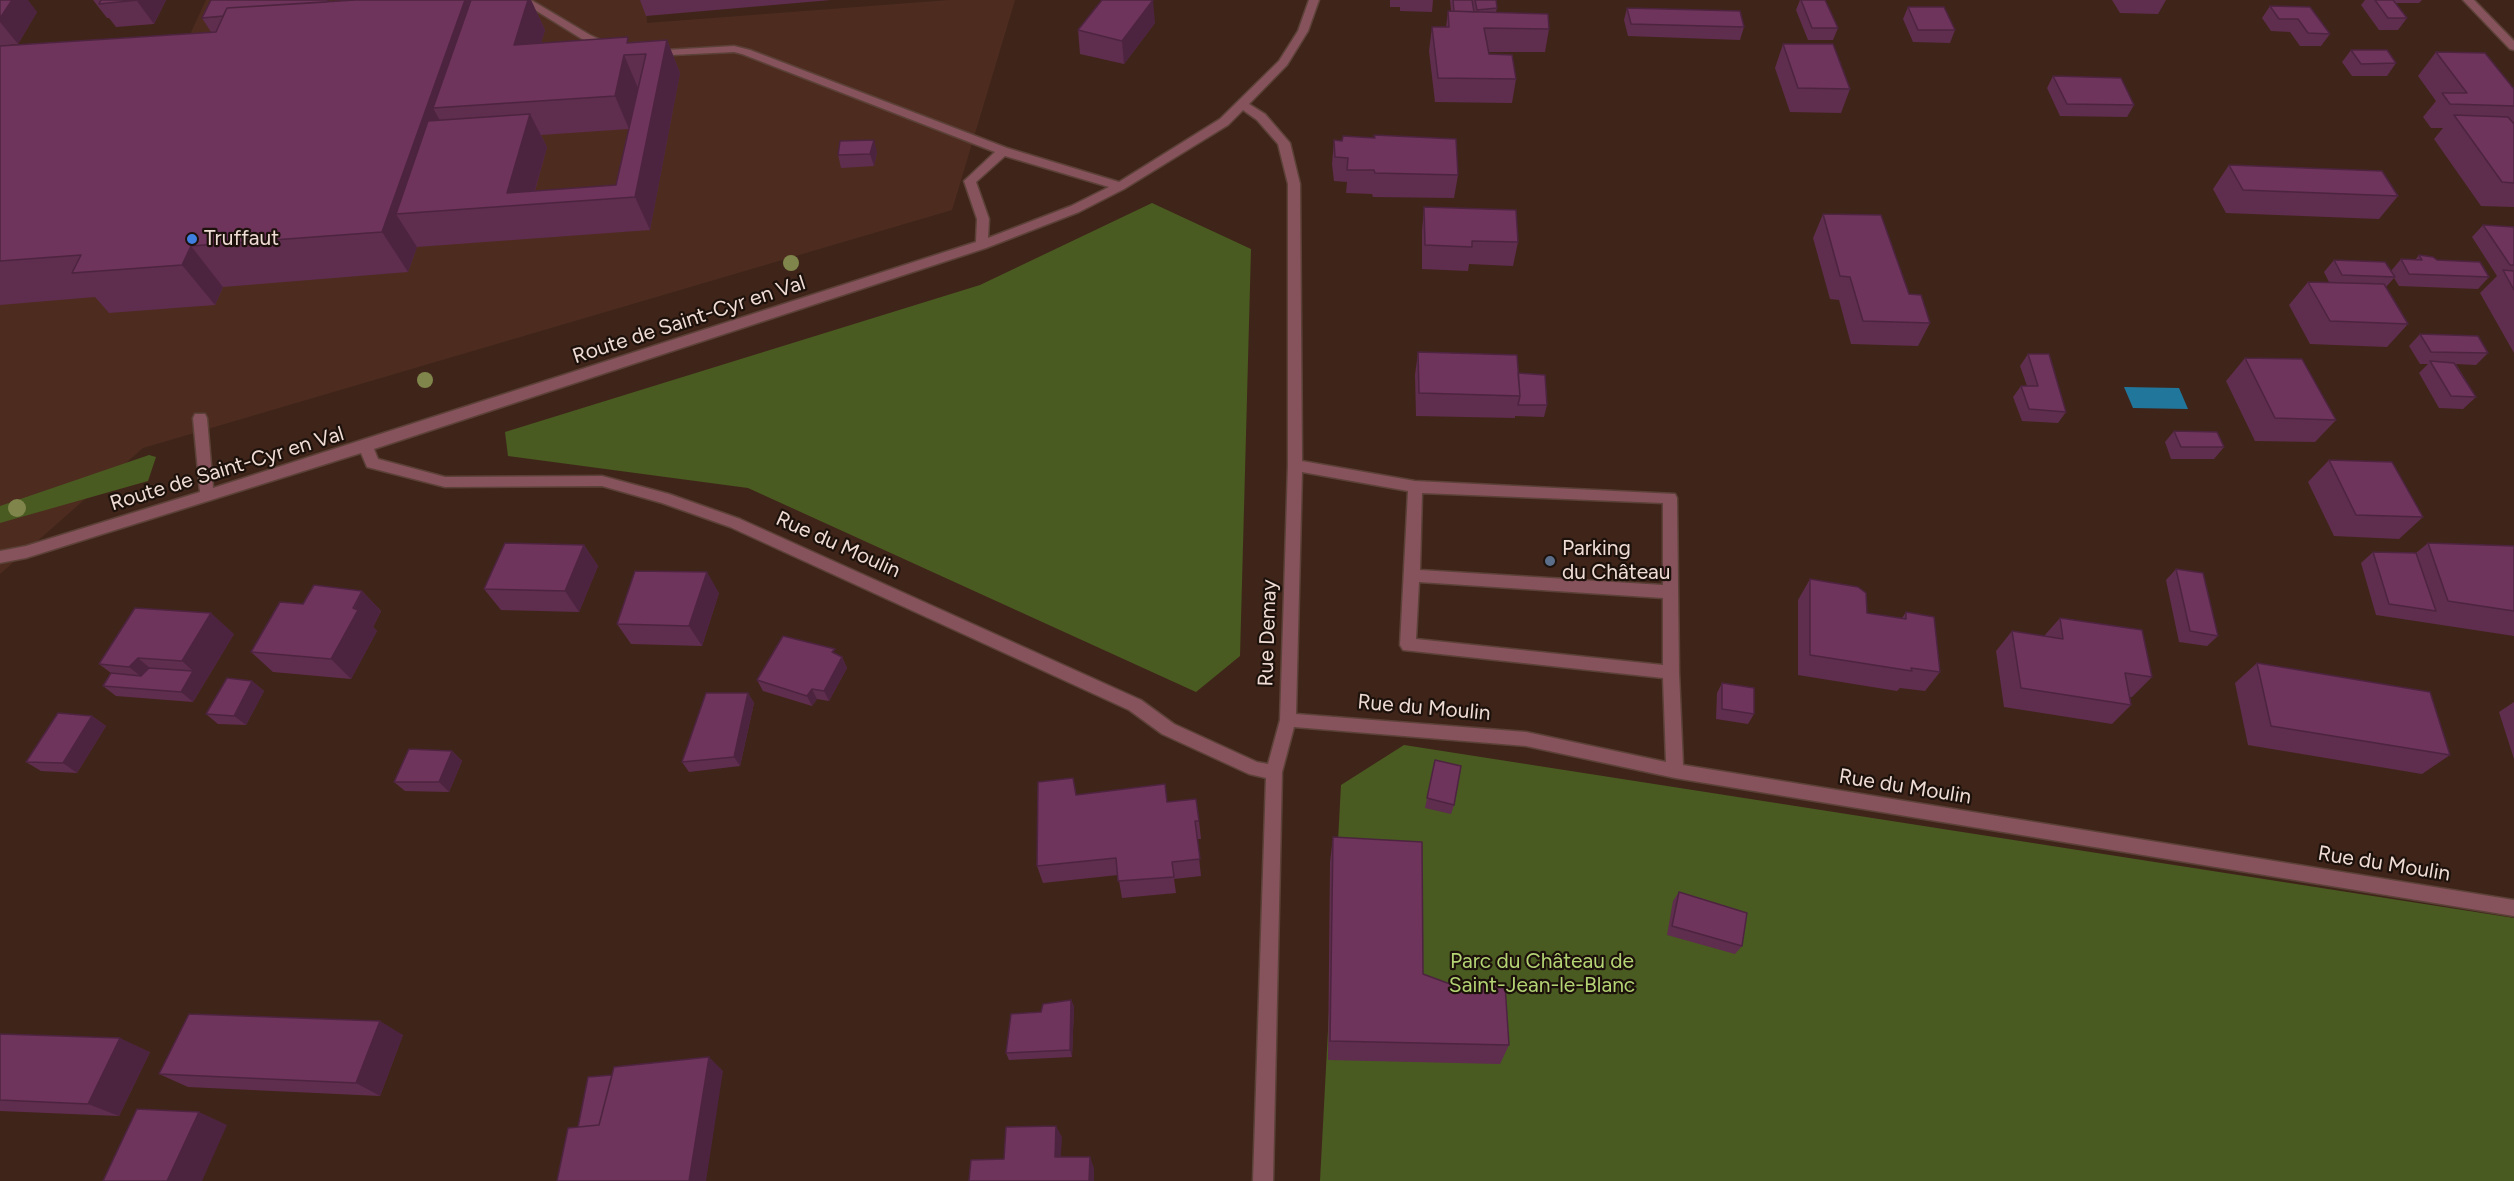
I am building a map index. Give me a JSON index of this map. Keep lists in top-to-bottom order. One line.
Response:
{"streets":{"street":["Route de Saint-Cyr en Val","Rue du Moulin","Rue Demay"]},"crossings":[["Route de Saint-Cyr en Val","Rue du Moulin"],["Route de Saint-Cyr en Val","Rue Demay"],["Rue du Moulin","Rue Demay"]],"parks":["Parc du Château de Saint-Jean-le-Blanc"],"places":["Truffaut","Parking du Château"]}
